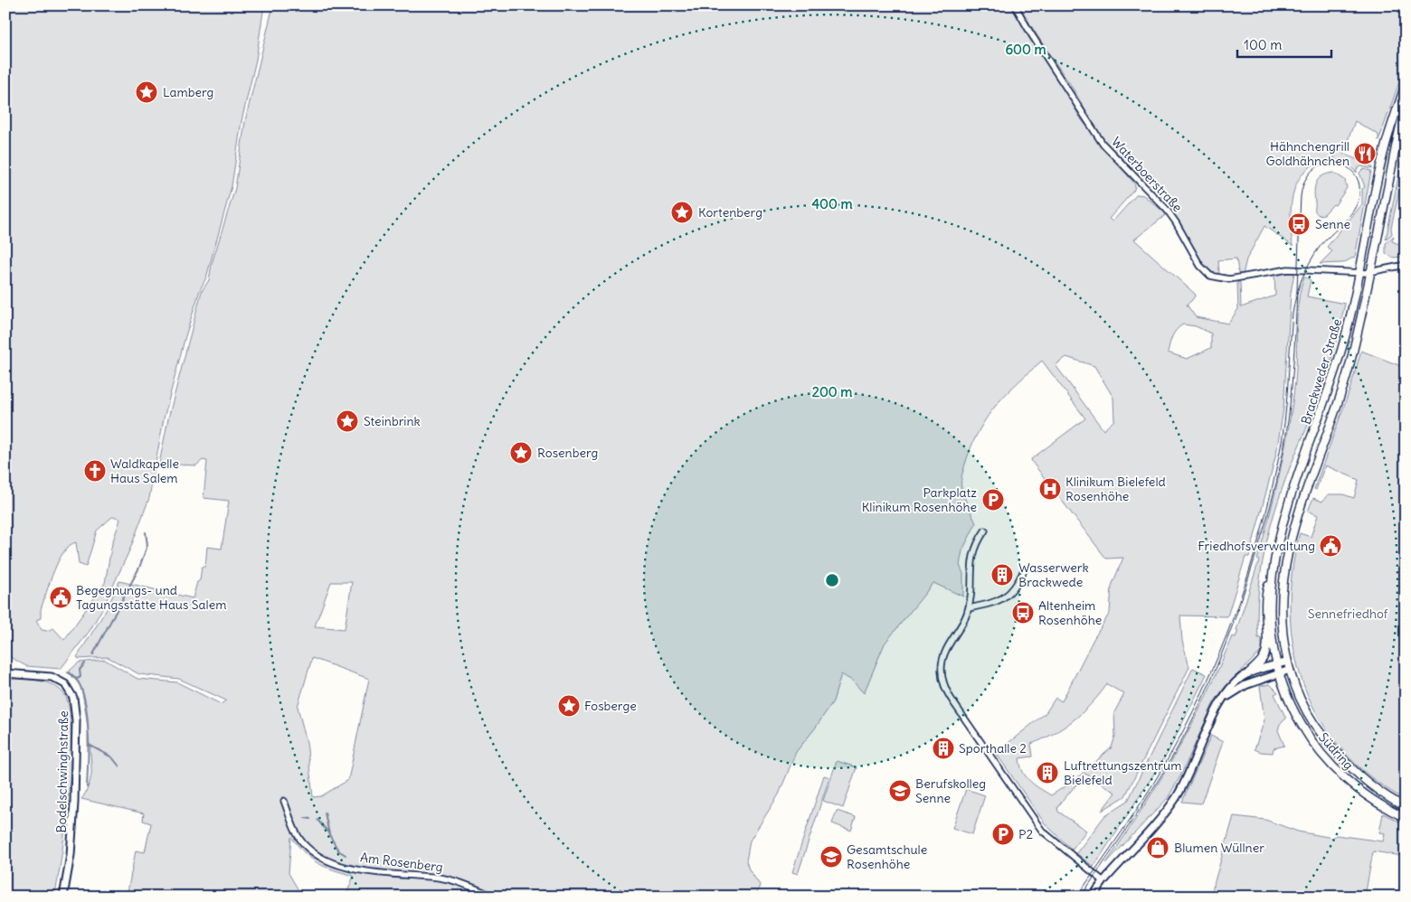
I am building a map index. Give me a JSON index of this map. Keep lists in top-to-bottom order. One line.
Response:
{"streets":{"main road":["Brackweder Straße","Südring"],"street":["Waterboerstraße","Bodelschwinghstraße","Am Rosenberg"]},"crossings":[["Waterboerstraße","Brackweder Straße"],["Brackweder Straße","Südring"]],"parks":["Sennefriedhof"],"places":{"place":["Lamberg","Kortenberg","Steinbrink","Rosenberg","Fosberge"],"restaurant":["Hähnchengrill Goldhähnchen"],"bus stop":["Senne","Altenheim Rosenhöhe"],"church":["Waldkapelle Haus Salem"],"hospital":["Klinikum Bielefeld Rosenhöhe"],"parking":["Parkplatz Klinikum Rosenhöhe","P2"],"public building":["Friedhofsverwaltung","Begegnungs- und Tagungsstätte Haus Salem"],"building":["Wasserwerk Brackwede","Sporthalle 2","Luftrettungszentrum Bielefeld"],"school or university":["Berufskolleg Senne","Gesamtschule Rosenhöhe"],"shop":["Blumen Wüllner"]},"scale_bar":"100 m","rings":["600 m","400 m","200 m"]}
